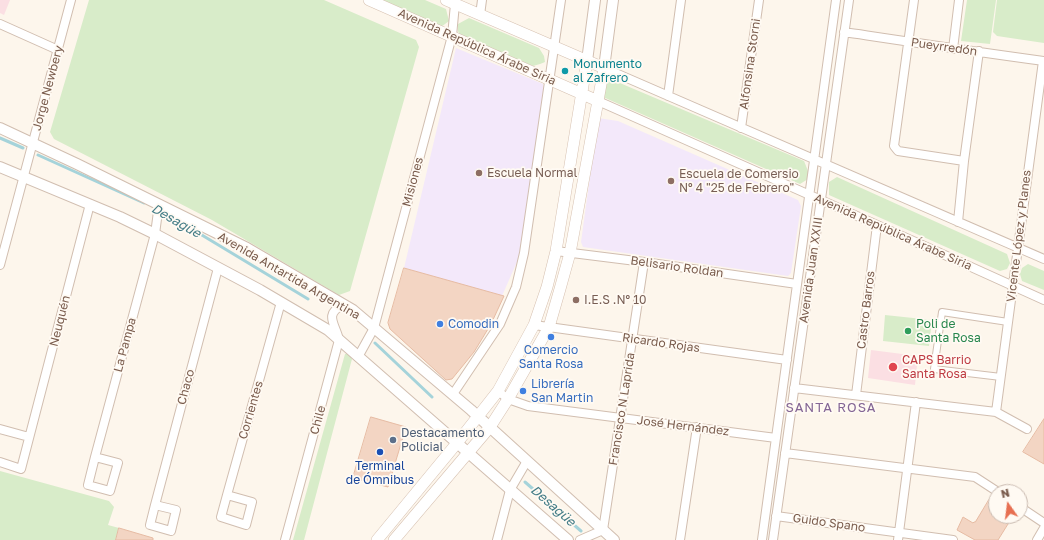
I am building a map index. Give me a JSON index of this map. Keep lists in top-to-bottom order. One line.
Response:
{"streets":{"main road":["Avenida República Árabe Siria"],"street":["Pueyrredón","Alfonsina Storni","Jorge Newbery","Misiones","Vicente López y Planes","Belisario Roldan","Avenida Juan XXIII","Avenida Antartida Argentina","Castro Barros","Neuquén","Ricardo Rojas","La Pampa","Chaco","Francisco N Laprida","Corrientes","Chile","José Hernández","Guido Spano"]},"crossings":[["Avenida República Árabe Siria","Misiones"],["Avenida República Árabe Siria","Vicente López y Planes"],["Avenida República Árabe Siria","Avenida Juan XXIII"],["Avenida República Árabe Siria","Castro Barros"],["Pueyrredón","Vicente López y Planes"],["Pueyrredón","Avenida Juan XXIII"],["Jorge Newbery","Avenida Antartida Argentina"],["Misiones","Avenida Antartida Argentina"],["Belisario Roldan","Avenida Juan XXIII"],["Belisario Roldan","Francisco N Laprida"],["Avenida Juan XXIII","Ricardo Rojas"],["Avenida Juan XXIII","José Hernández"],["Avenida Juan XXIII","Guido Spano"],["Avenida Antartida Argentina","La Pampa"],["Avenida Antartida Argentina","Francisco N Laprida"],["Ricardo Rojas","Francisco N Laprida"],["Francisco N Laprida","José Hernández"]],"districts":["SANTA ROSA"],"water":["Desagüe"],"places":["Monumento al Zafrero","Escuela Normal","Escuela de Comersio Nº 4 \"25 de Febrero\"","I.E.S .Nº 10","Comodin","Poli de Santa Rosa","Comercio Santa Rosa","CAPS Barrio Santa Rosa","Librería San Martin","Destacamento Policial","Terminal de Ómnibus"],"north":"top"}
